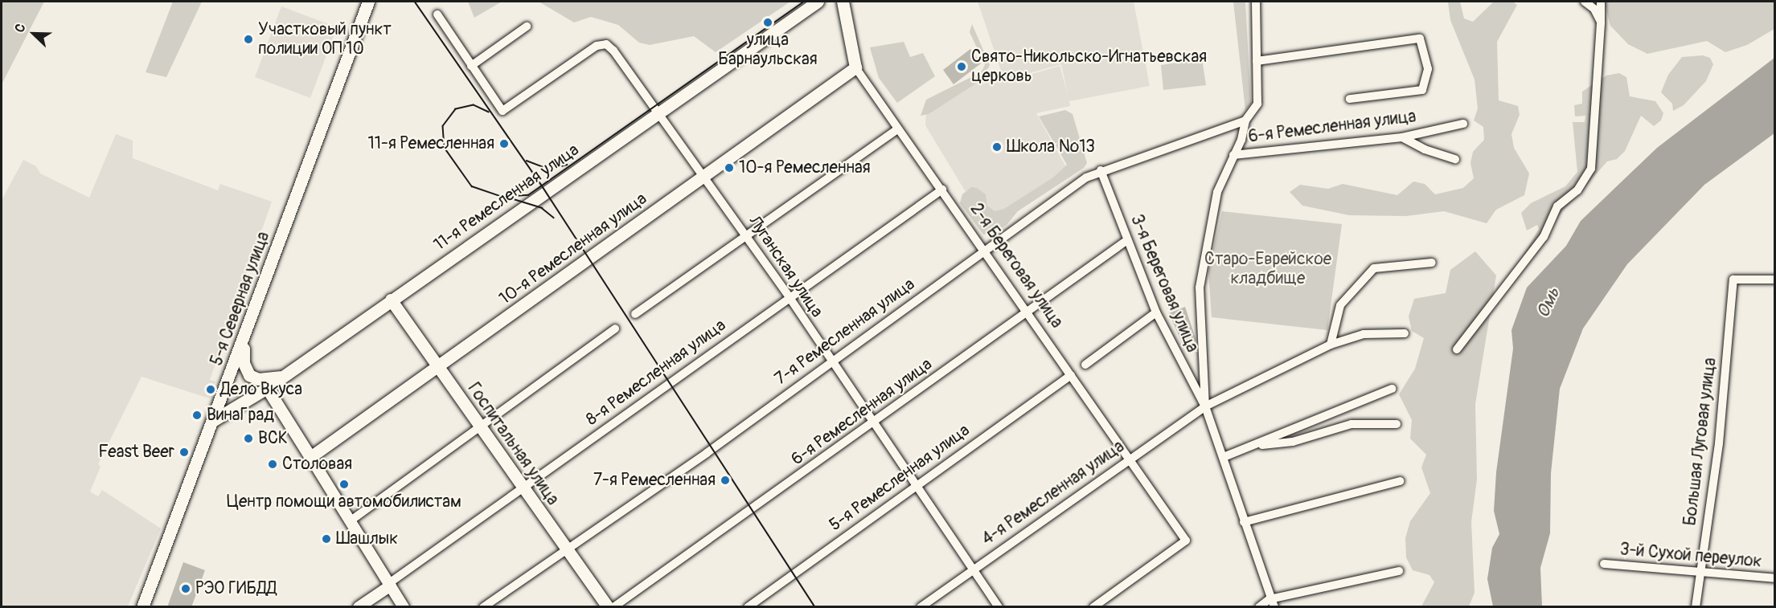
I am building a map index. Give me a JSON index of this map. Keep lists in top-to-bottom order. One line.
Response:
{"streets":{"main road":["11-я Ремесленная улица","10-я Ремесленная улица","2-я Береговая улица","5-я Северная улица","Госпитальная улица"],"street":["6-я Ремесленная улица","Луганская улица","3-я Береговая улица","7-я Ремесленная улица","8-я Ремесленная улица","Большая Луговая улица","5-я Ремесленная улица","4-я Ремесленная улица","3-й Сухой переулок"]},"crossings":[["6-я Ремесленная улица","2-я Береговая улица"],["6-я Ремесленная улица","Луганская улица"],["6-я Ремесленная улица","3-я Береговая улица"],["11-я Ремесленная улица","Луганская улица"],["11-я Ремесленная улица","5-я Северная улица"],["11-я Ремесленная улица","Госпитальная улица"],["10-я Ремесленная улица","2-я Береговая улица"],["10-я Ремесленная улица","Луганская улица"],["10-я Ремесленная улица","Госпитальная улица"],["2-я Береговая улица","7-я Ремесленная улица"],["2-я Береговая улица","8-я Ремесленная улица"],["2-я Береговая улица","5-я Ремесленная улица"],["2-я Береговая улица","4-я Ремесленная улица"],["Луганская улица","7-я Ремесленная улица"],["Луганская улица","8-я Ремесленная улица"],["Луганская улица","5-я Ремесленная улица"],["Луганская улица","4-я Ремесленная улица"],["3-я Береговая улица","7-я Ремесленная улица"],["3-я Береговая улица","4-я Ремесленная улица"],["7-я Ремесленная улица","Госпитальная улица"],["8-я Ремесленная улица","Госпитальная улица"],["Большая Луговая улица","3-й Сухой переулок"]],"water":["Омь"],"parks":["Старо-Еврейское кладбище"],"places":["улица Барнаульская","Участковый пункт полиции ОП 10","Свято-Никольско-Игнатьевская церковь","11-я Ремесленная","Школа №13","10-я Ремесленная","Дело Вкуса","ВинаГрад","ВСК","Feast Beer","Столовая","7-я Ремесленная","Центр помощи автомобилистам","Шашлык","РЭО ГИБДД"],"north":"top left"}
